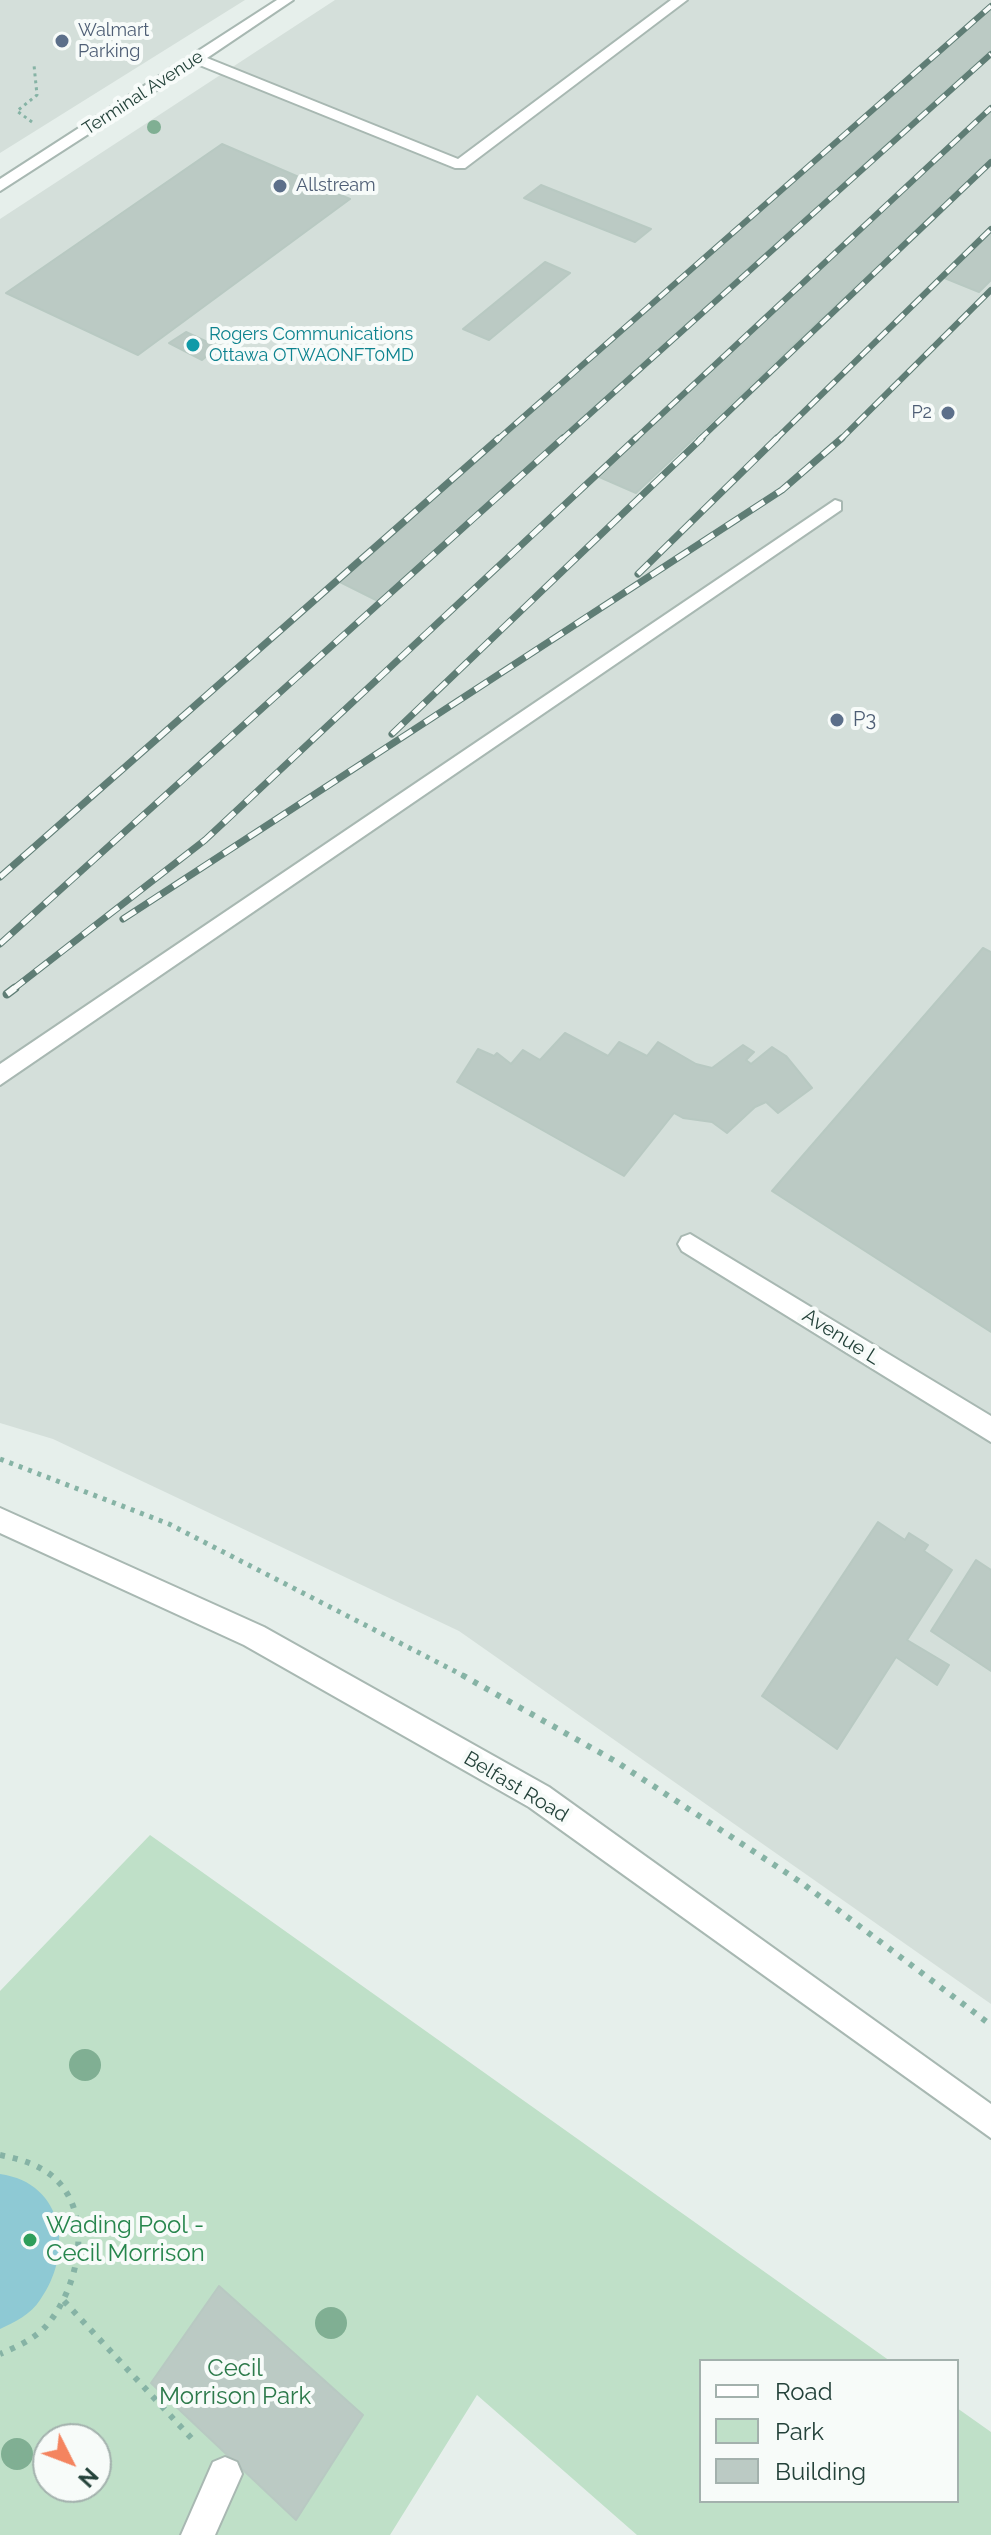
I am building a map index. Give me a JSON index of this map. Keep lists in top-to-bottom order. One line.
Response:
{"streets":{"street":["Terminal Avenue","Avenue L","Belfast Road"]},"parks":["Cecil Morrison Park"],"places":["Walmart Parking","Allstream","Rogers Communications Ottawa OTWAONFT0MD","P2","P3","Wading Pool - Cecil Morrison"],"legend":["Road","Park","Building"],"north":"bottom right"}
